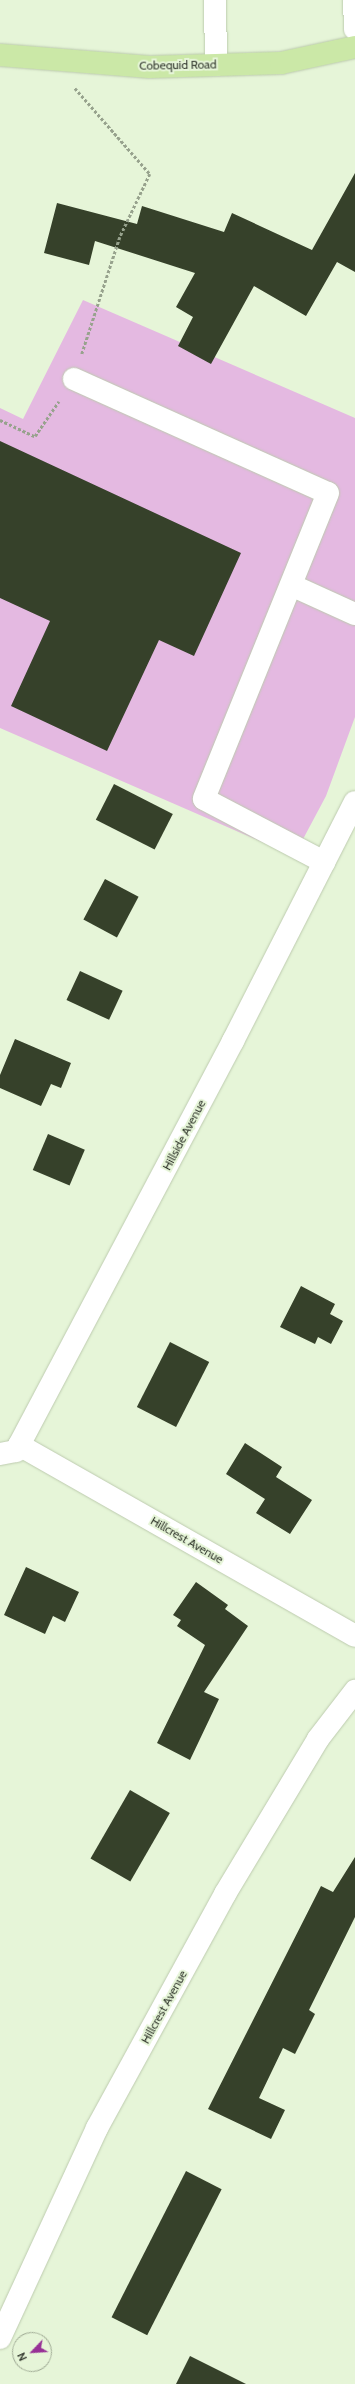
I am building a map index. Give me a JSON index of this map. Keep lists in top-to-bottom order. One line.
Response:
{"streets":{"main road":["Cobequid Road"],"street":["Hillside Avenue","Hillcrest Avenue"]},"crossings":[["Hillside Avenue","Hillcrest Avenue"]],"north":"bottom left"}
